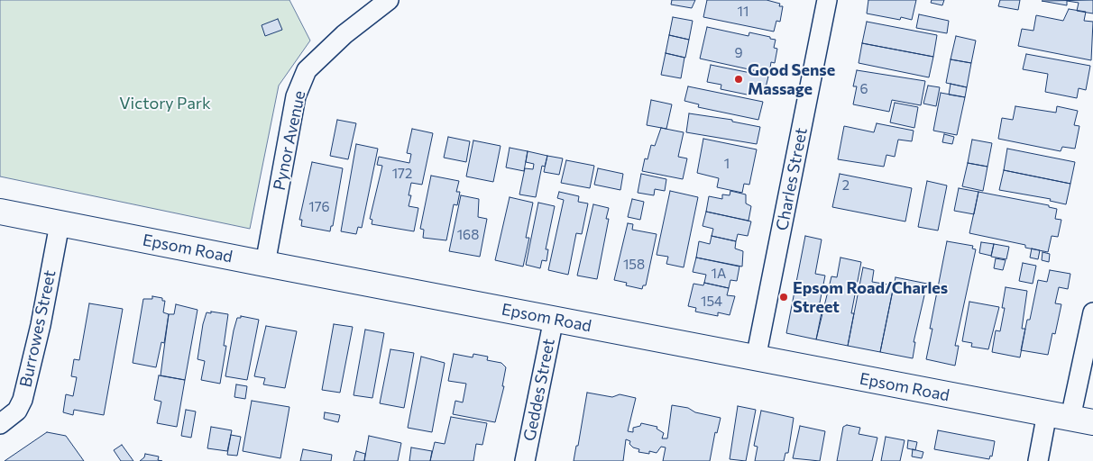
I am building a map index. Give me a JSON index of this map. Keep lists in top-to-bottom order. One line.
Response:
{"streets":{"main road":["Epsom Road"],"street":["Pynor Avenue","Charles Street","Burrowes Street","Geddes Street"]},"crossings":[["Pynor Avenue","Epsom Road"],["Charles Street","Epsom Road"],["Epsom Road","Burrowes Street"],["Epsom Road","Geddes Street"]],"parks":["Victory Park"],"places":["Good Sense Massage","Epsom Road/Charles Street"],"house_numbers":["11","9","6","1","172","2","176","168","158","1A","154"]}
